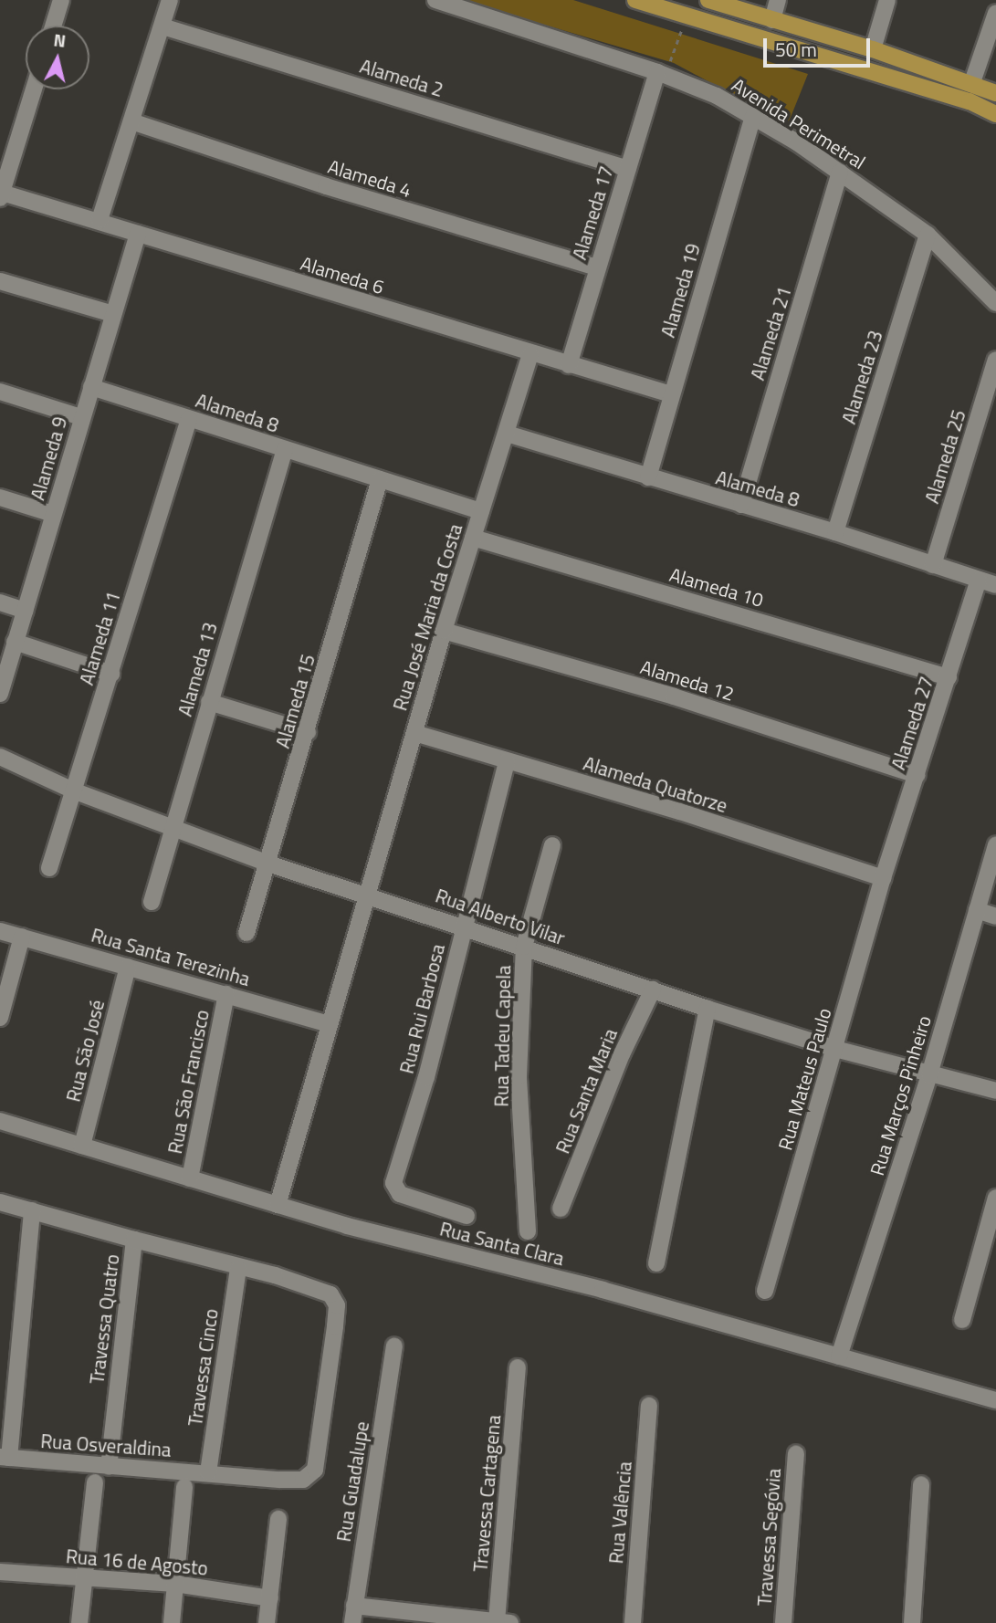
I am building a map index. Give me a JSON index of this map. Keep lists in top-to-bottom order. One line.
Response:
{"streets":{"street":["Alameda 2","Avenida Perimetral","Alameda 4","Alameda 17","Alameda 6","Alameda 19","Alameda 21","Alameda 23","Alameda 8","Alameda 25","Alameda 9","Alameda 10","Rua José Maria da Costa","Alameda 11","Alameda 13","Alameda 12","Alameda 15","Alameda 27","Alameda Quatorze","Rua Alberto Vilar","Rua Santa Terezinha","Rua Rui Barbosa","Rua Tadeu Capela","Rua São José","Rua Mateus Paulo","Rua São Francisco","Rua Santa Maria","Rua Marços Pinheiro","Rua Santa Clara","Travessa Quatro","Travessa Cinco","Rua Osveraldina","Rua Guadalupe","Travessa Cartagena","Rua Valência","Travessa Segóvia","Rua 16 de Agosto"]},"crossings":[["Alameda 2","Alameda 17"],["Avenida Perimetral","Alameda 17"],["Avenida Perimetral","Alameda 19"],["Avenida Perimetral","Alameda 21"],["Avenida Perimetral","Alameda 23"],["Alameda 4","Alameda 17"],["Alameda 17","Alameda 6"],["Alameda 6","Alameda 19"],["Alameda 6","Alameda 9"],["Alameda 6","Rua José Maria da Costa"],["Alameda 19","Alameda 8"],["Alameda 21","Alameda 8"],["Alameda 23","Alameda 8"],["Alameda 8","Alameda 25"],["Alameda 8","Alameda 9"],["Alameda 8","Rua José Maria da Costa"],["Alameda 8","Alameda 11"],["Alameda 8","Alameda 13"],["Alameda 8","Alameda 15"],["Alameda 8","Alameda 27"],["Alameda 10","Rua José Maria da Costa"],["Alameda 10","Alameda 27"],["Rua José Maria da Costa","Alameda 12"],["Rua José Maria da Costa","Alameda Quatorze"],["Rua José Maria da Costa","Rua Alberto Vilar"],["Alameda 11","Rua Alberto Vilar"],["Alameda 13","Rua Alberto Vilar"],["Alameda 12","Alameda 27"],["Alameda 15","Rua Alberto Vilar"],["Alameda 27","Alameda Quatorze"],["Alameda 27","Rua Mateus Paulo"],["Alameda Quatorze","Rua Rui Barbosa"],["Alameda Quatorze","Rua Mateus Paulo"],["Rua Alberto Vilar","Rua Rui Barbosa"],["Rua Alberto Vilar","Rua Tadeu Capela"],["Rua Alberto Vilar","Rua Mateus Paulo"],["Rua Alberto Vilar","Rua Santa Maria"],["Rua Alberto Vilar","Rua Marços Pinheiro"],["Rua Santa Terezinha","Rua São José"],["Rua Santa Terezinha","Rua São Francisco"],["Rua São José","Rua Santa Clara"],["Rua São Francisco","Rua Santa Clara"],["Rua Marços Pinheiro","Rua Santa Clara"],["Travessa Quatro","Rua Osveraldina"],["Travessa Cinco","Rua Osveraldina"]],"scale_bar":"50 m","north":"top"}
